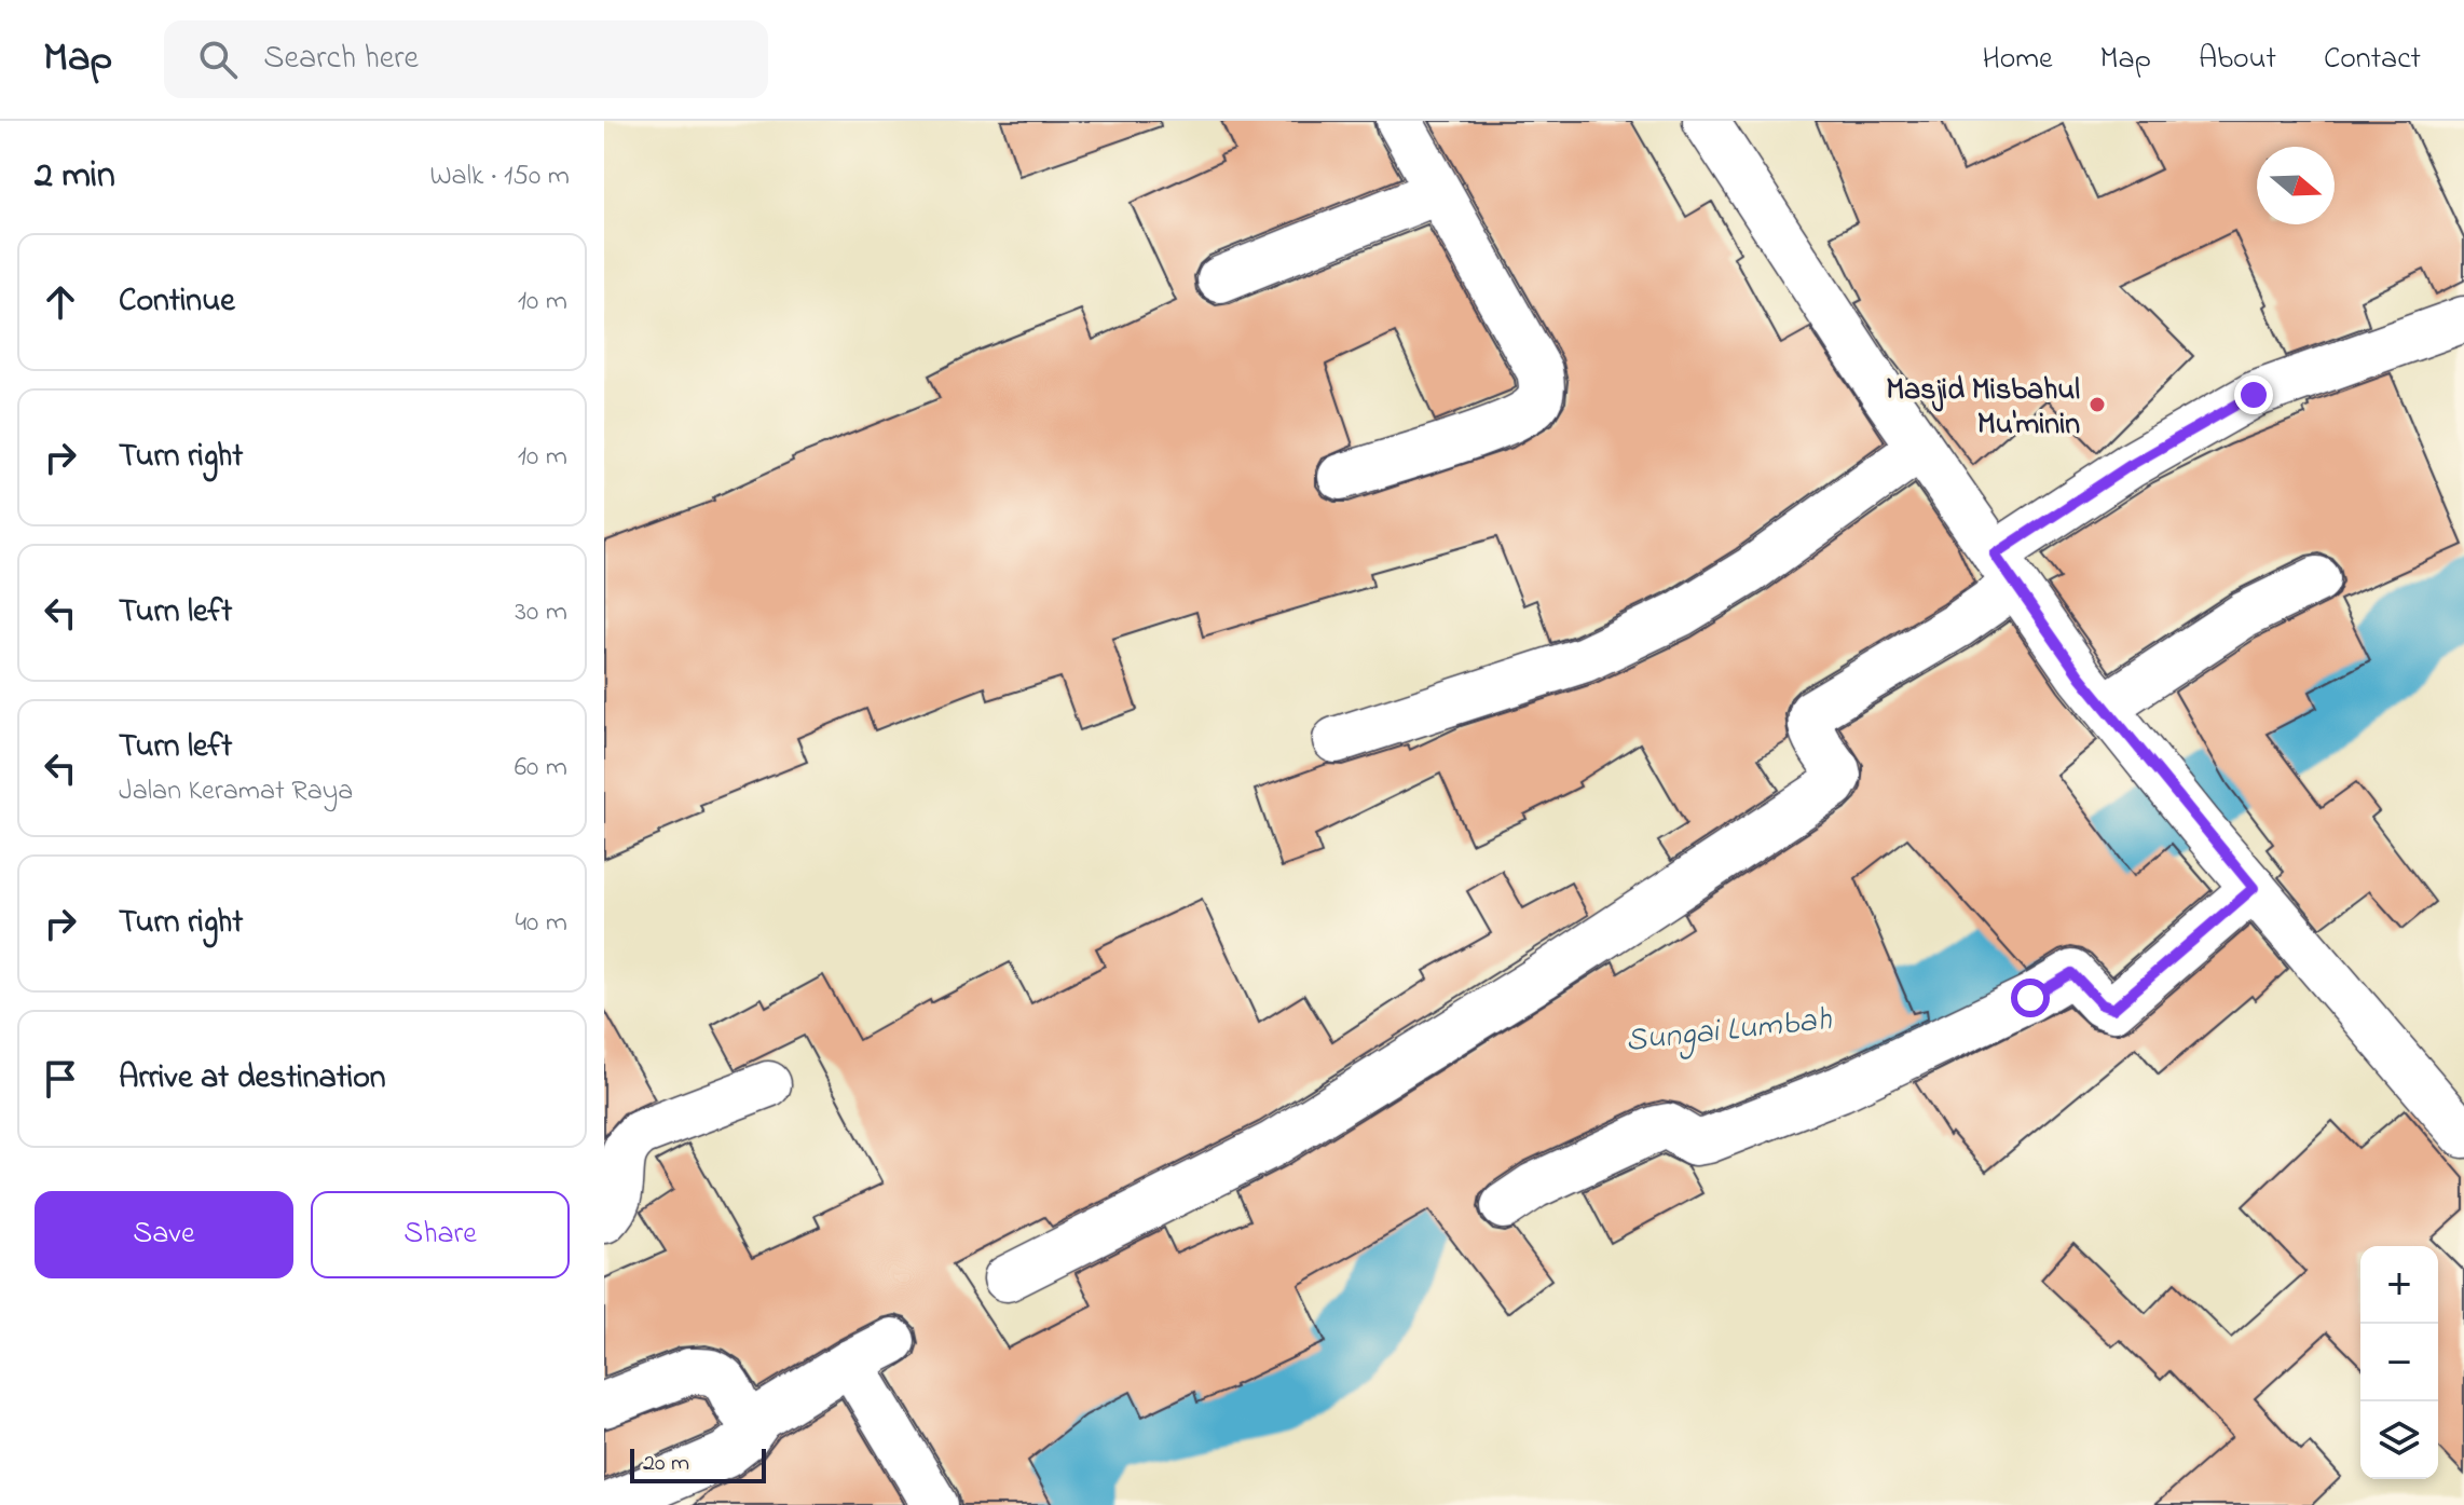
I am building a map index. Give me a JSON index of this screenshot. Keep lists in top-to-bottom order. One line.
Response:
{"water":["Sungai Lumbah"],"places":["Masjid Misbahul Mu'minin"],"scale_bar":"20 m","north":"right","page":{"header":"Map","search":"Search here","nav":["Home","Map","About","Contact"],"heading":["2 min","Walk · 150 m"],"list":[["Continue","10 m"],["Turn right","10 m"],["Turn left","30 m"],["Turn left","Jalan Keramat Raya","60 m"],["Turn right","40 m"],"Arrive at destination"],"buttons":["Save","Share"],"map_buttons":["+","−"],"scale":"20 m"}}
